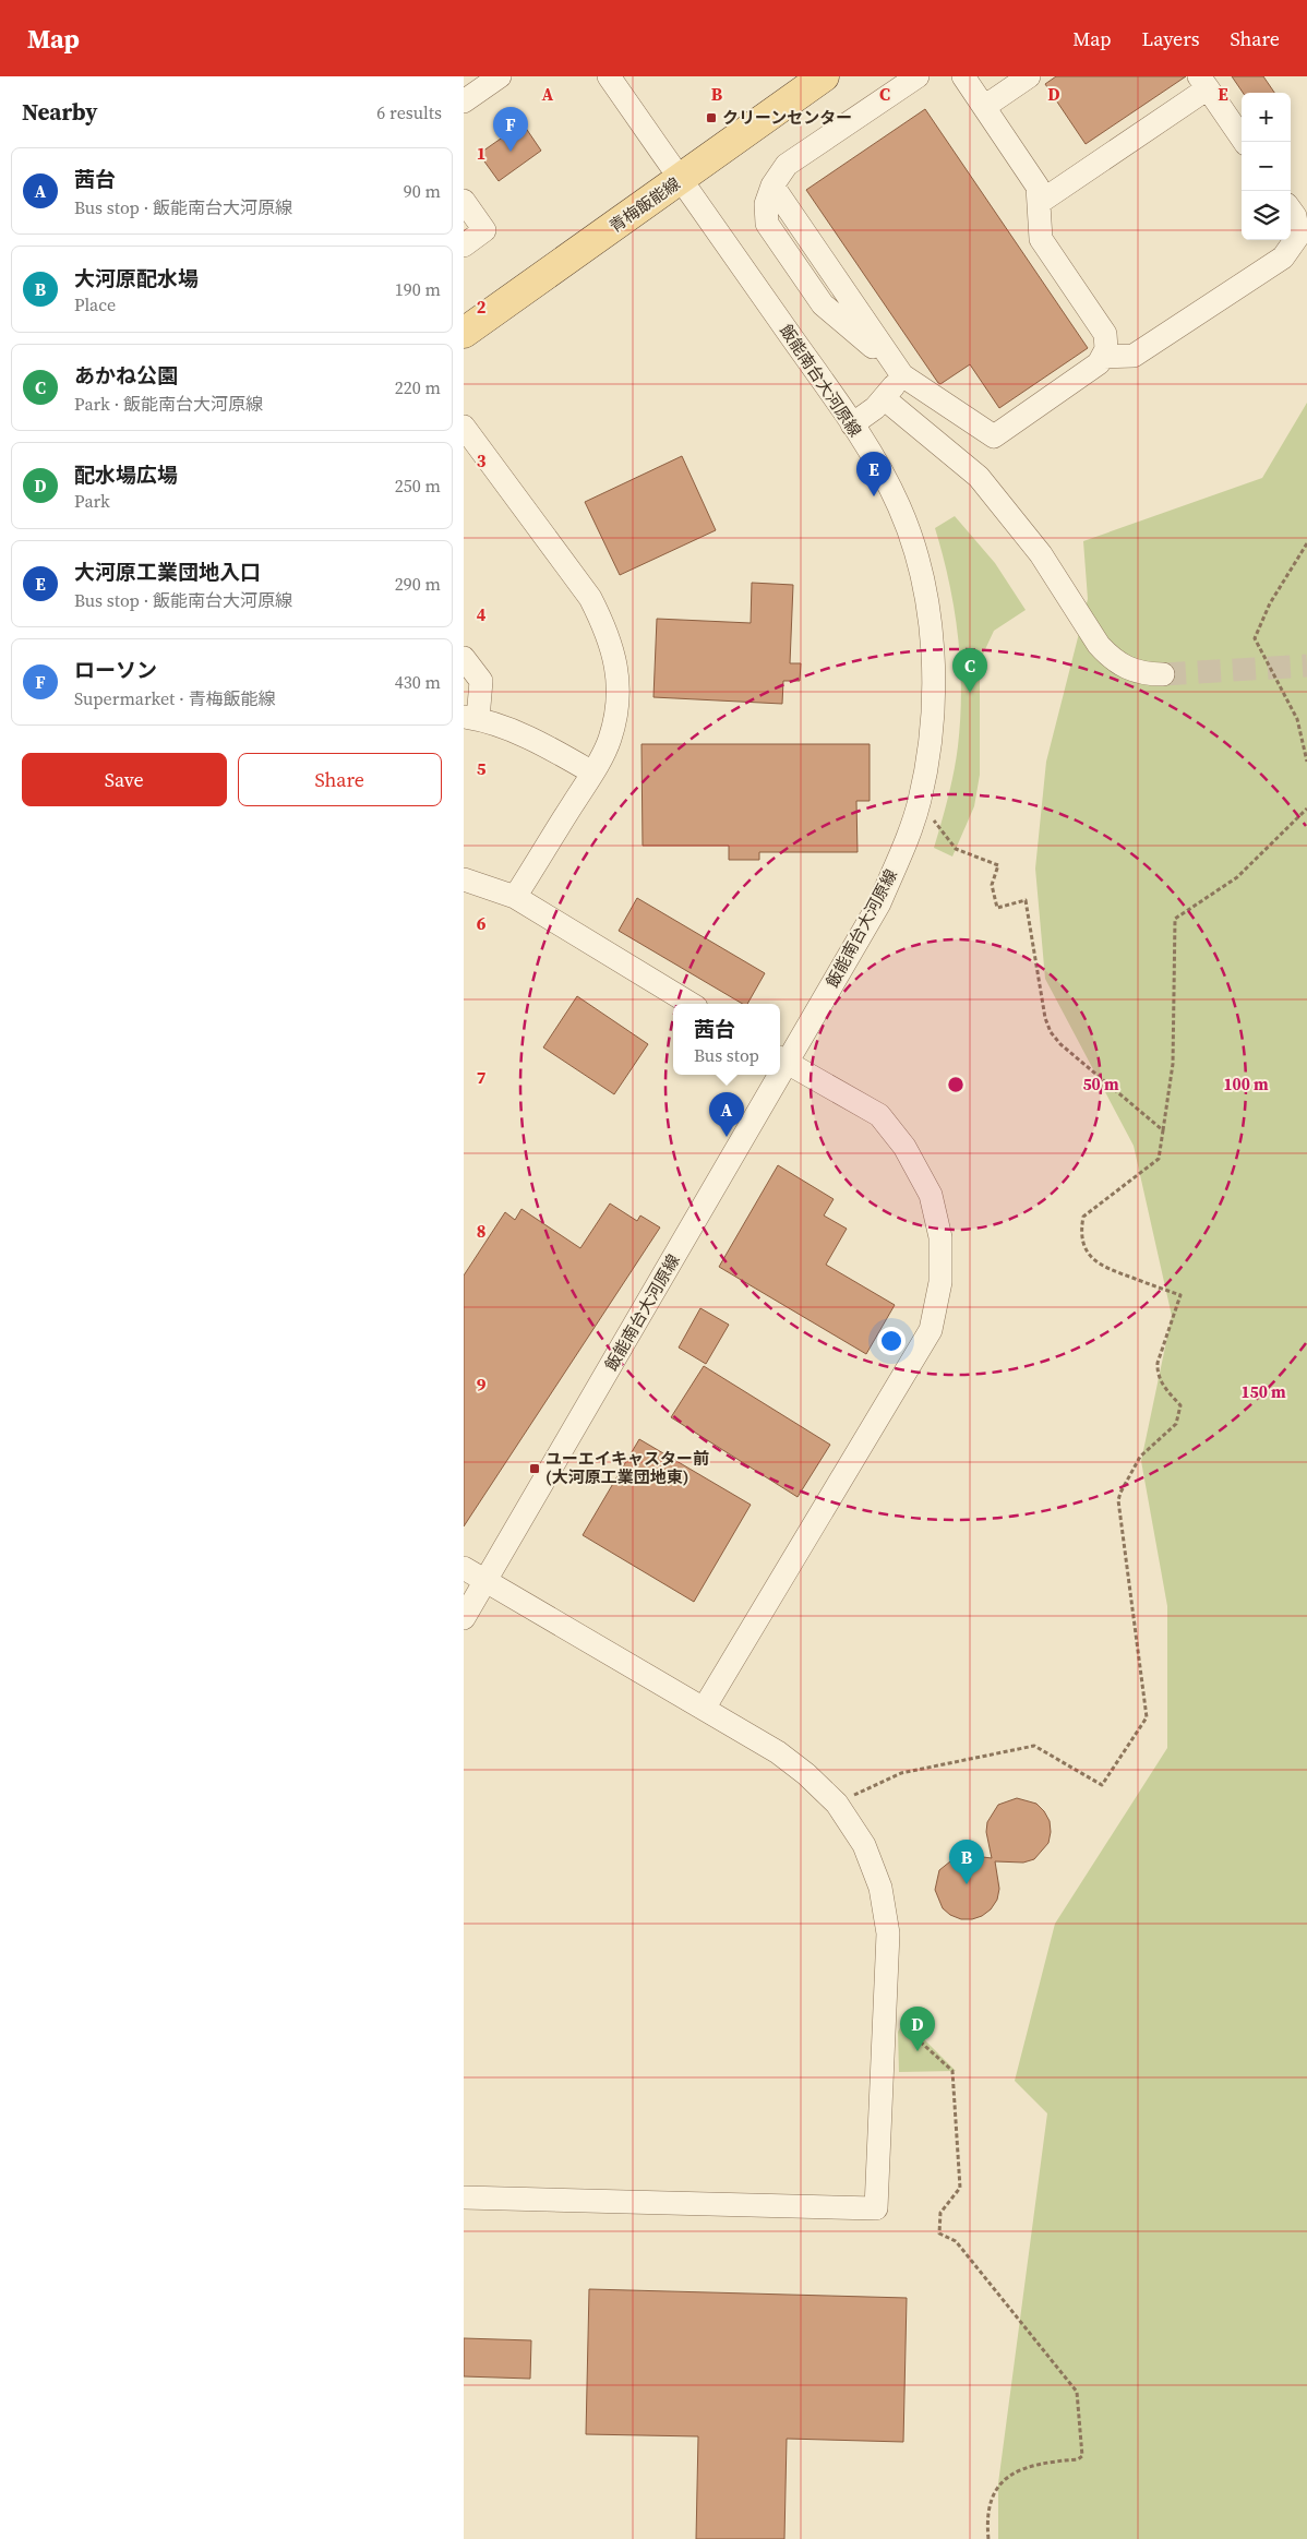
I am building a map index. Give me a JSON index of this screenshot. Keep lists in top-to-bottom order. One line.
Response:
{"streets":{"main road":["青梅飯能線"],"street":["飯能南台大河原線"]},"crossings":[["青梅飯能線","飯能南台大河原線"]],"places":{"transit":["クリーンセンター","ユーエイキャスター前 (大河原工業団地東)"]},"page":{"header":"Map","nav":["Map","Layers","Share"],"heading":["Nearby","6 results"],"map_buttons":["+","−"],"pins":["F","E","C","A","B","D"],"list":[{"mark":"A","name":"茜台","note":"Bus stop · 飯能南台大河原線","value":"90 m"},{"mark":"B","name":"大河原配水場","note":"Place","value":"190 m"},{"mark":"C","name":"あかね公園","note":"Park · 飯能南台大河原線","value":"220 m"},{"mark":"D","name":"配水場広場","note":"Park","value":"250 m"},{"mark":"E","name":"大河原工業団地入口","note":"Bus stop · 飯能南台大河原線","value":"290 m"},{"mark":"F","name":"ローソン","note":"Supermarket · 青梅飯能線","value":"430 m"}],"buttons":["Save","Share"],"popup":["茜台","Bus stop"]},"grid":{"columns":["A","B","C","D","E"],"rows":["1","2","3","4","5","6","7","8","9"]},"rings":["50 m","100 m","150 m"]}
